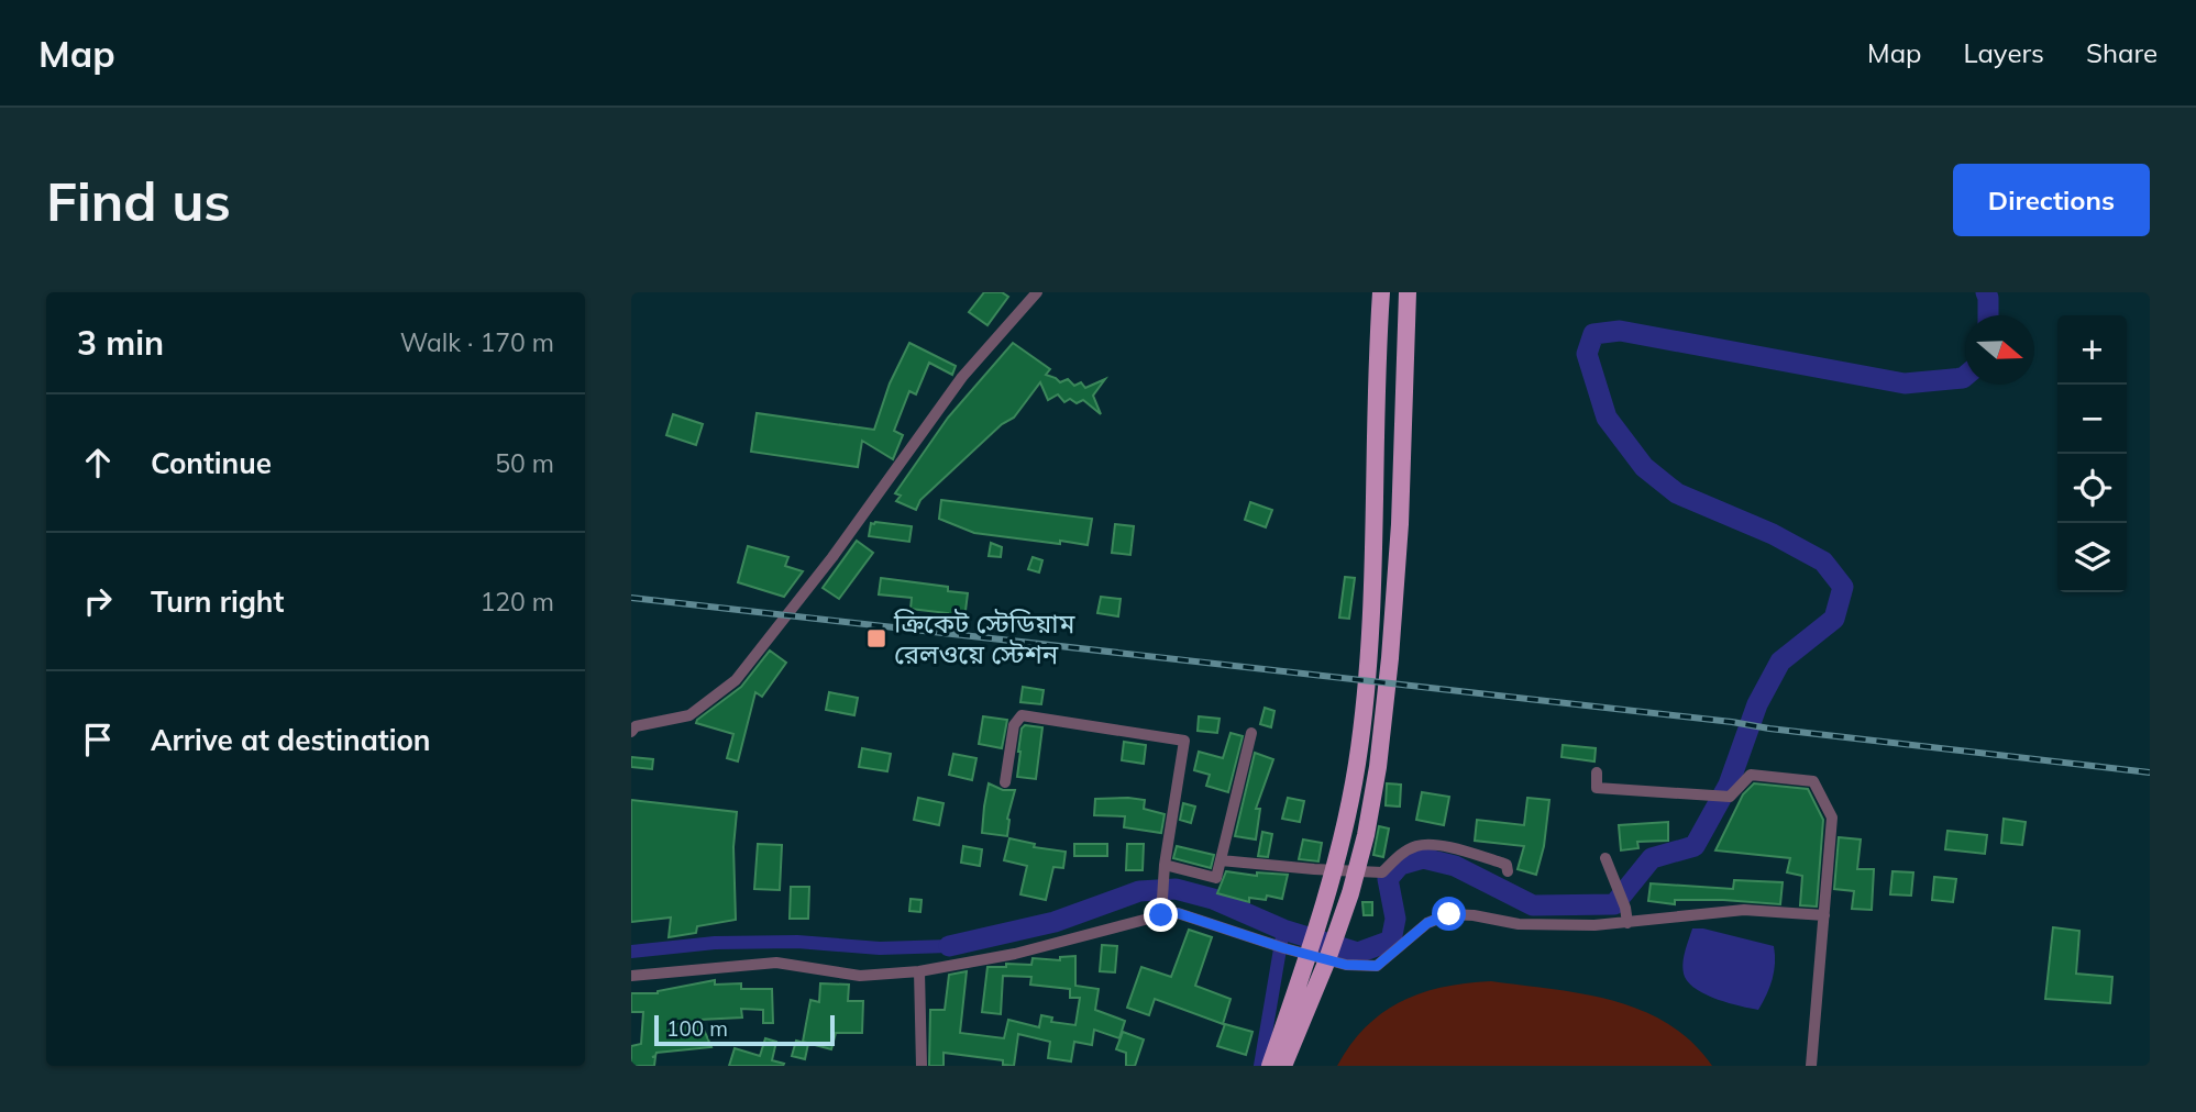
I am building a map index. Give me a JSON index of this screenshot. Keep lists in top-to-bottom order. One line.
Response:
{"places":{"transit":["ক্রিকেট স্টেডিয়াম রেলওয়ে স্টেশন"]},"scale_bar":"100 m","north":"right","page":{"header":"Map","nav":["Map","Layers","Share"],"buttons":"Directions","title":"Find us","heading":["3 min","Walk · 170 m"],"map_buttons":["+","−"],"list":[["Continue","50 m"],["Turn right","120 m"],"Arrive at destination"],"scale":"100 m"}}
